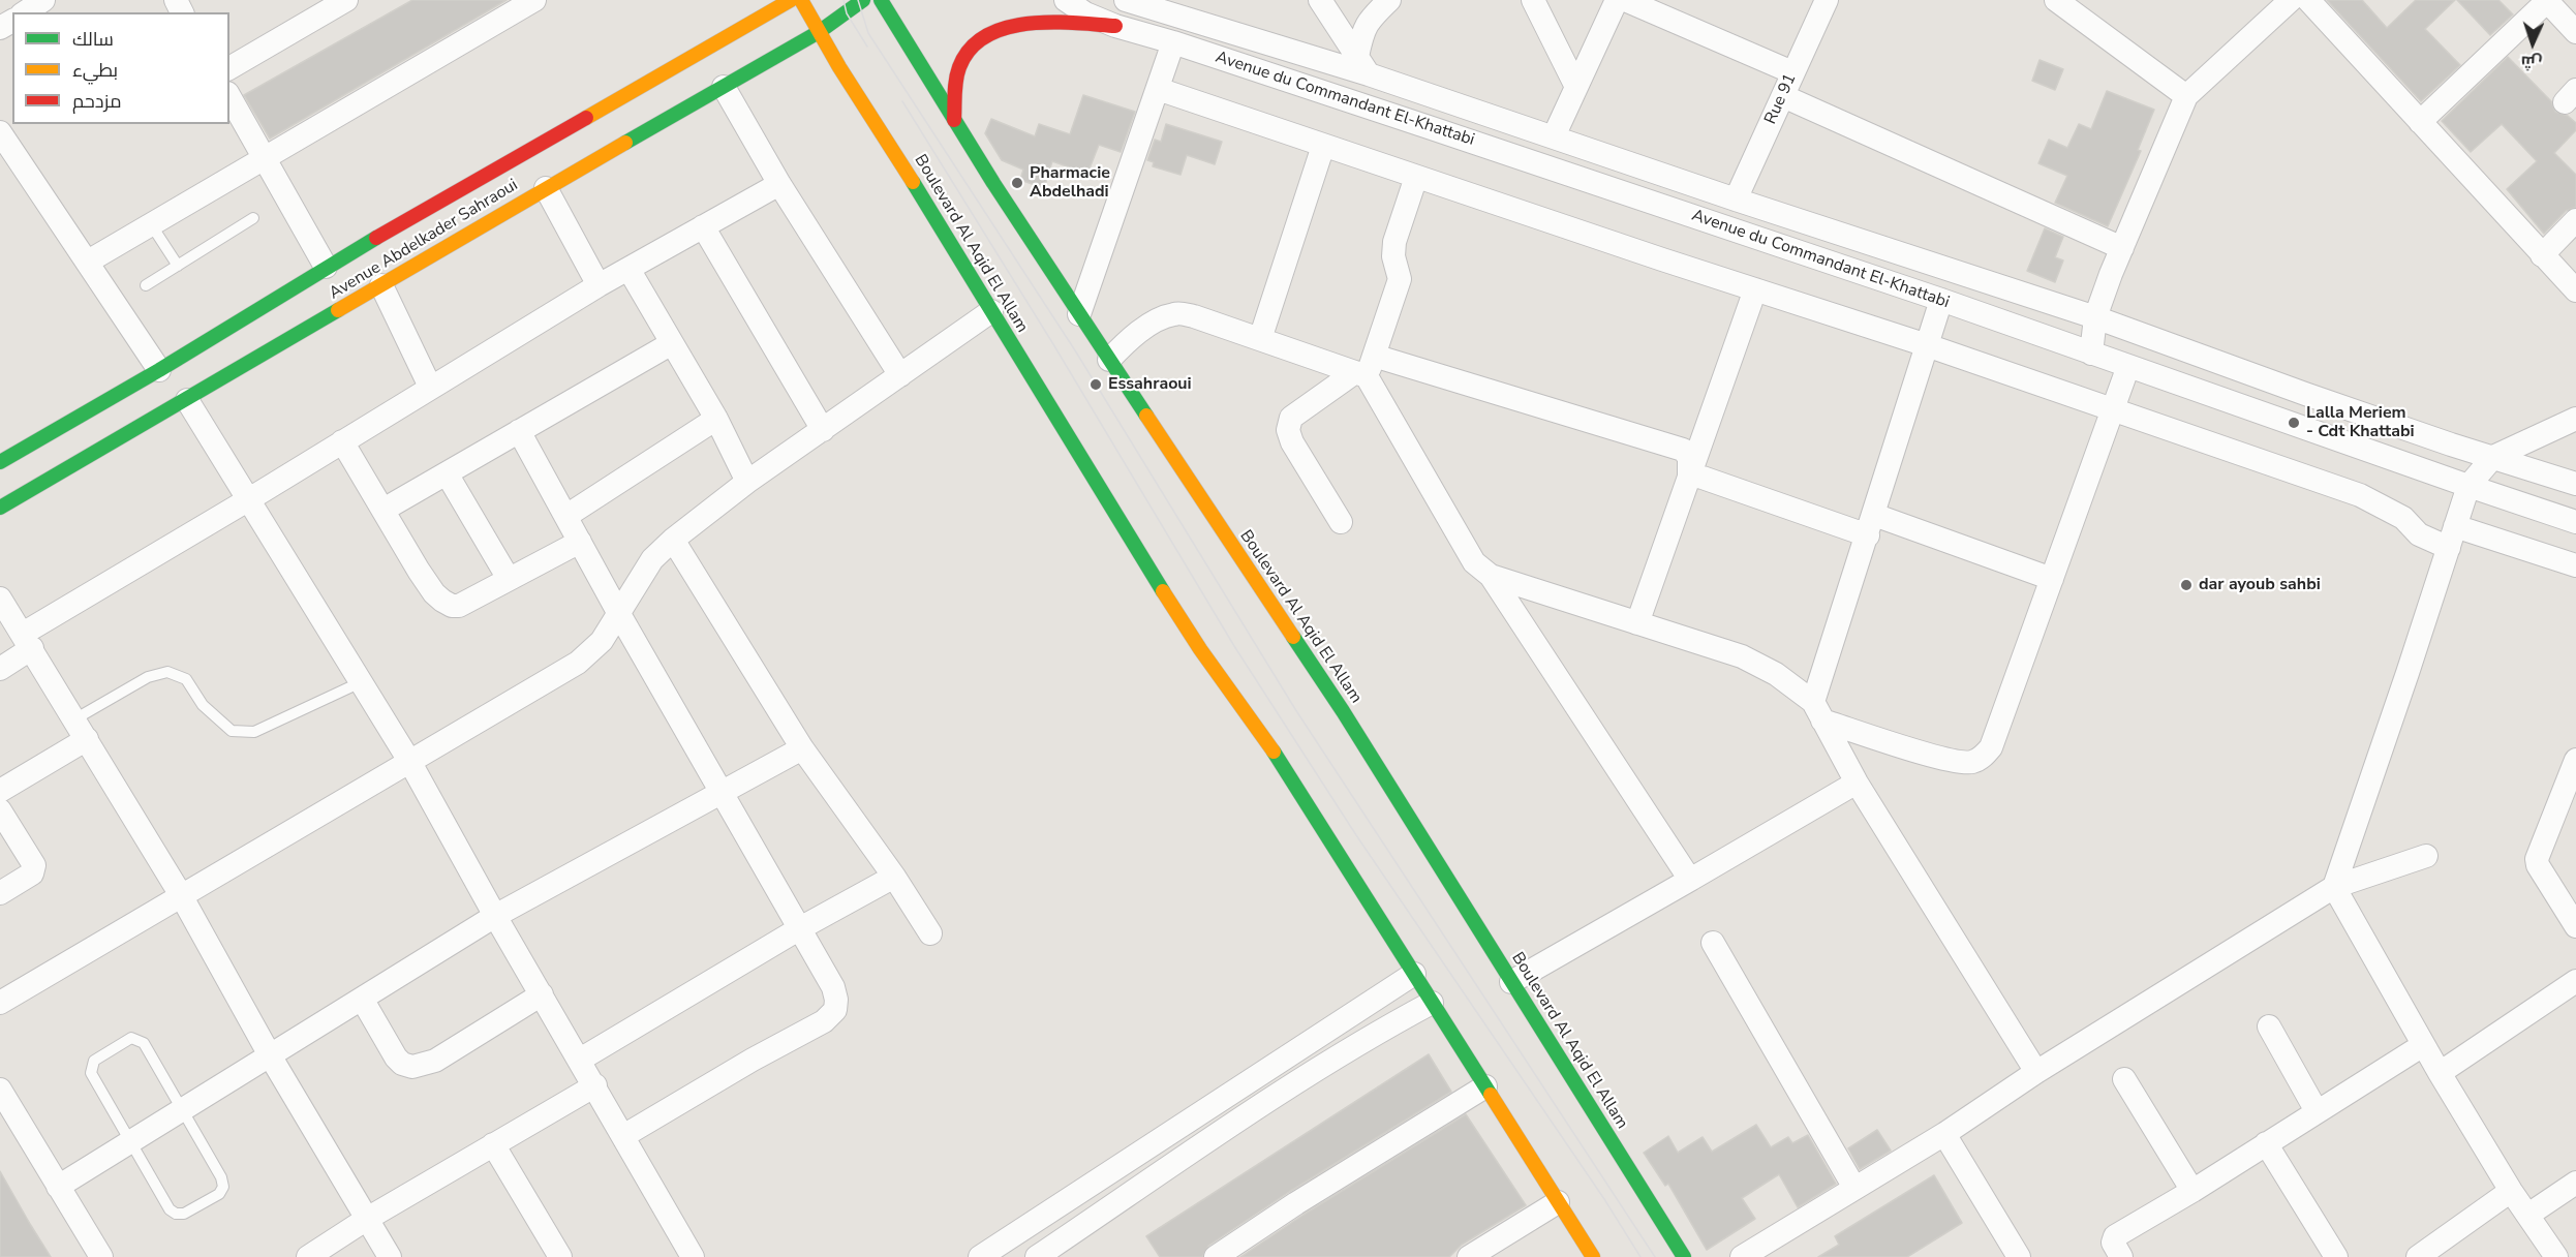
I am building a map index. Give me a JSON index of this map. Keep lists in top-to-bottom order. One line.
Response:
{"streets":{"main road":["Avenue Abdelkader Sahraoui","Boulevard Al Aqid El Allam"],"street":["Avenue du Commandant El-Khattabi","Rue 91"]},"crossings":[["Avenue du Commandant El-Khattabi","Rue 91"],["Avenue Abdelkader Sahraoui","Boulevard Al Aqid El Allam"]],"places":["Pharmacie Abdelhadi","Essahraoui","Lalla Meriem - Cdt Khattabi","dar ayoub sahbi"],"legend":["سالك","بطيء","مزدحم"],"north":"bottom"}
